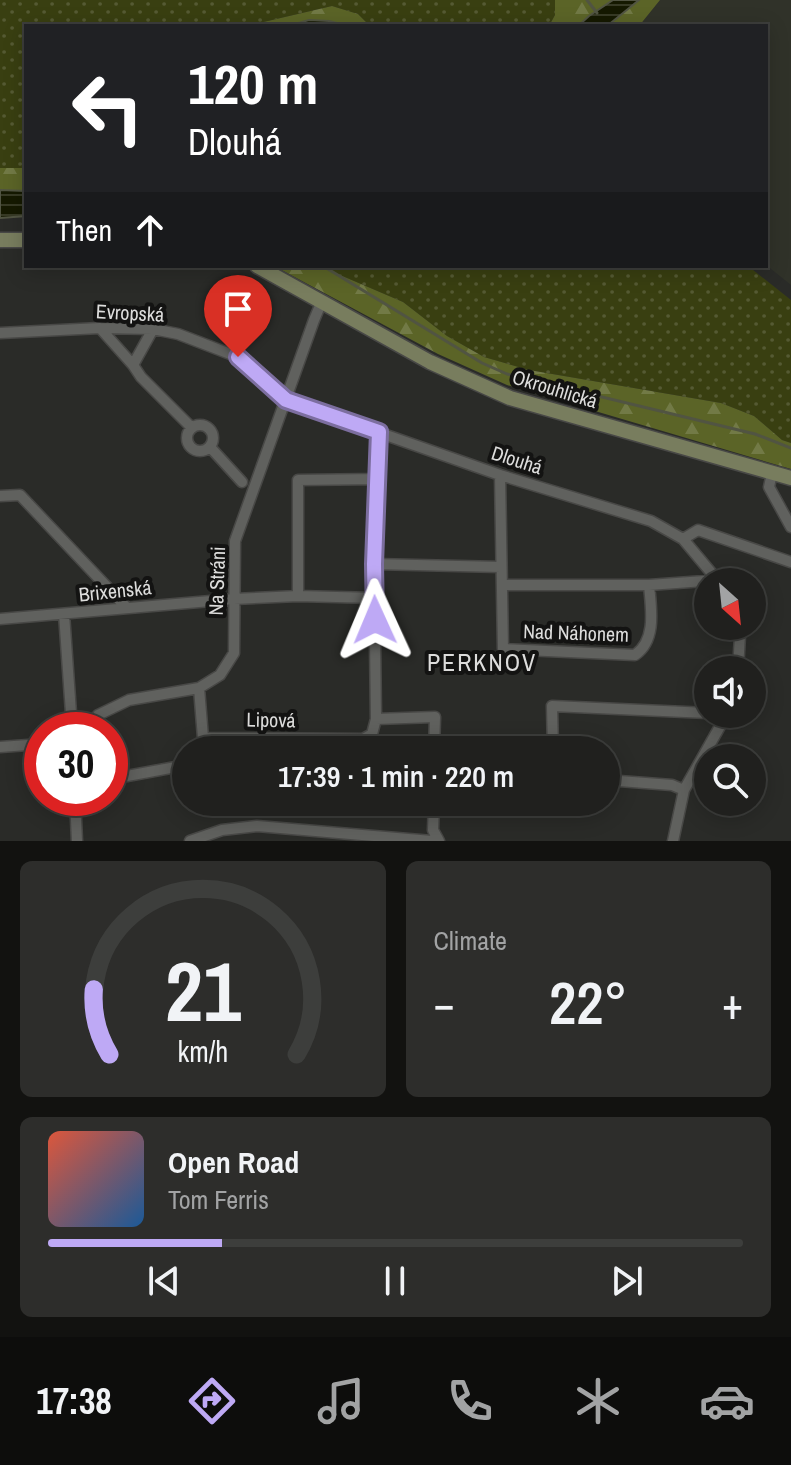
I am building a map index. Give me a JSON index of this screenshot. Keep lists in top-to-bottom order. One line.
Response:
{"streets":{"main road":["Okrouhlická"],"street":["Evropská","Dlouhá","Na Stráni","Brixenská","Nad Náhonem","Lipová"]},"crossings":[["Evropská","Dlouhá"],["Evropská","Na Stráni"],["Okrouhlická","Na Stráni"],["Dlouhá","Na Stráni"],["Na Stráni","Brixenská"],["Na Stráni","Lipová"]],"districts":["PERKNOV"],"north":"bottom right","page":{"turn":["120 m","Dlouhá"],"then":"Then","limit":"30","trip":"17:39 · 1 min · 220 m","tile":"Climate","heat":["−","22°","+"],"song":["Open Road","Tom Ferris"],"tabs":"17:38","gauge":["21","km/h"]}}
